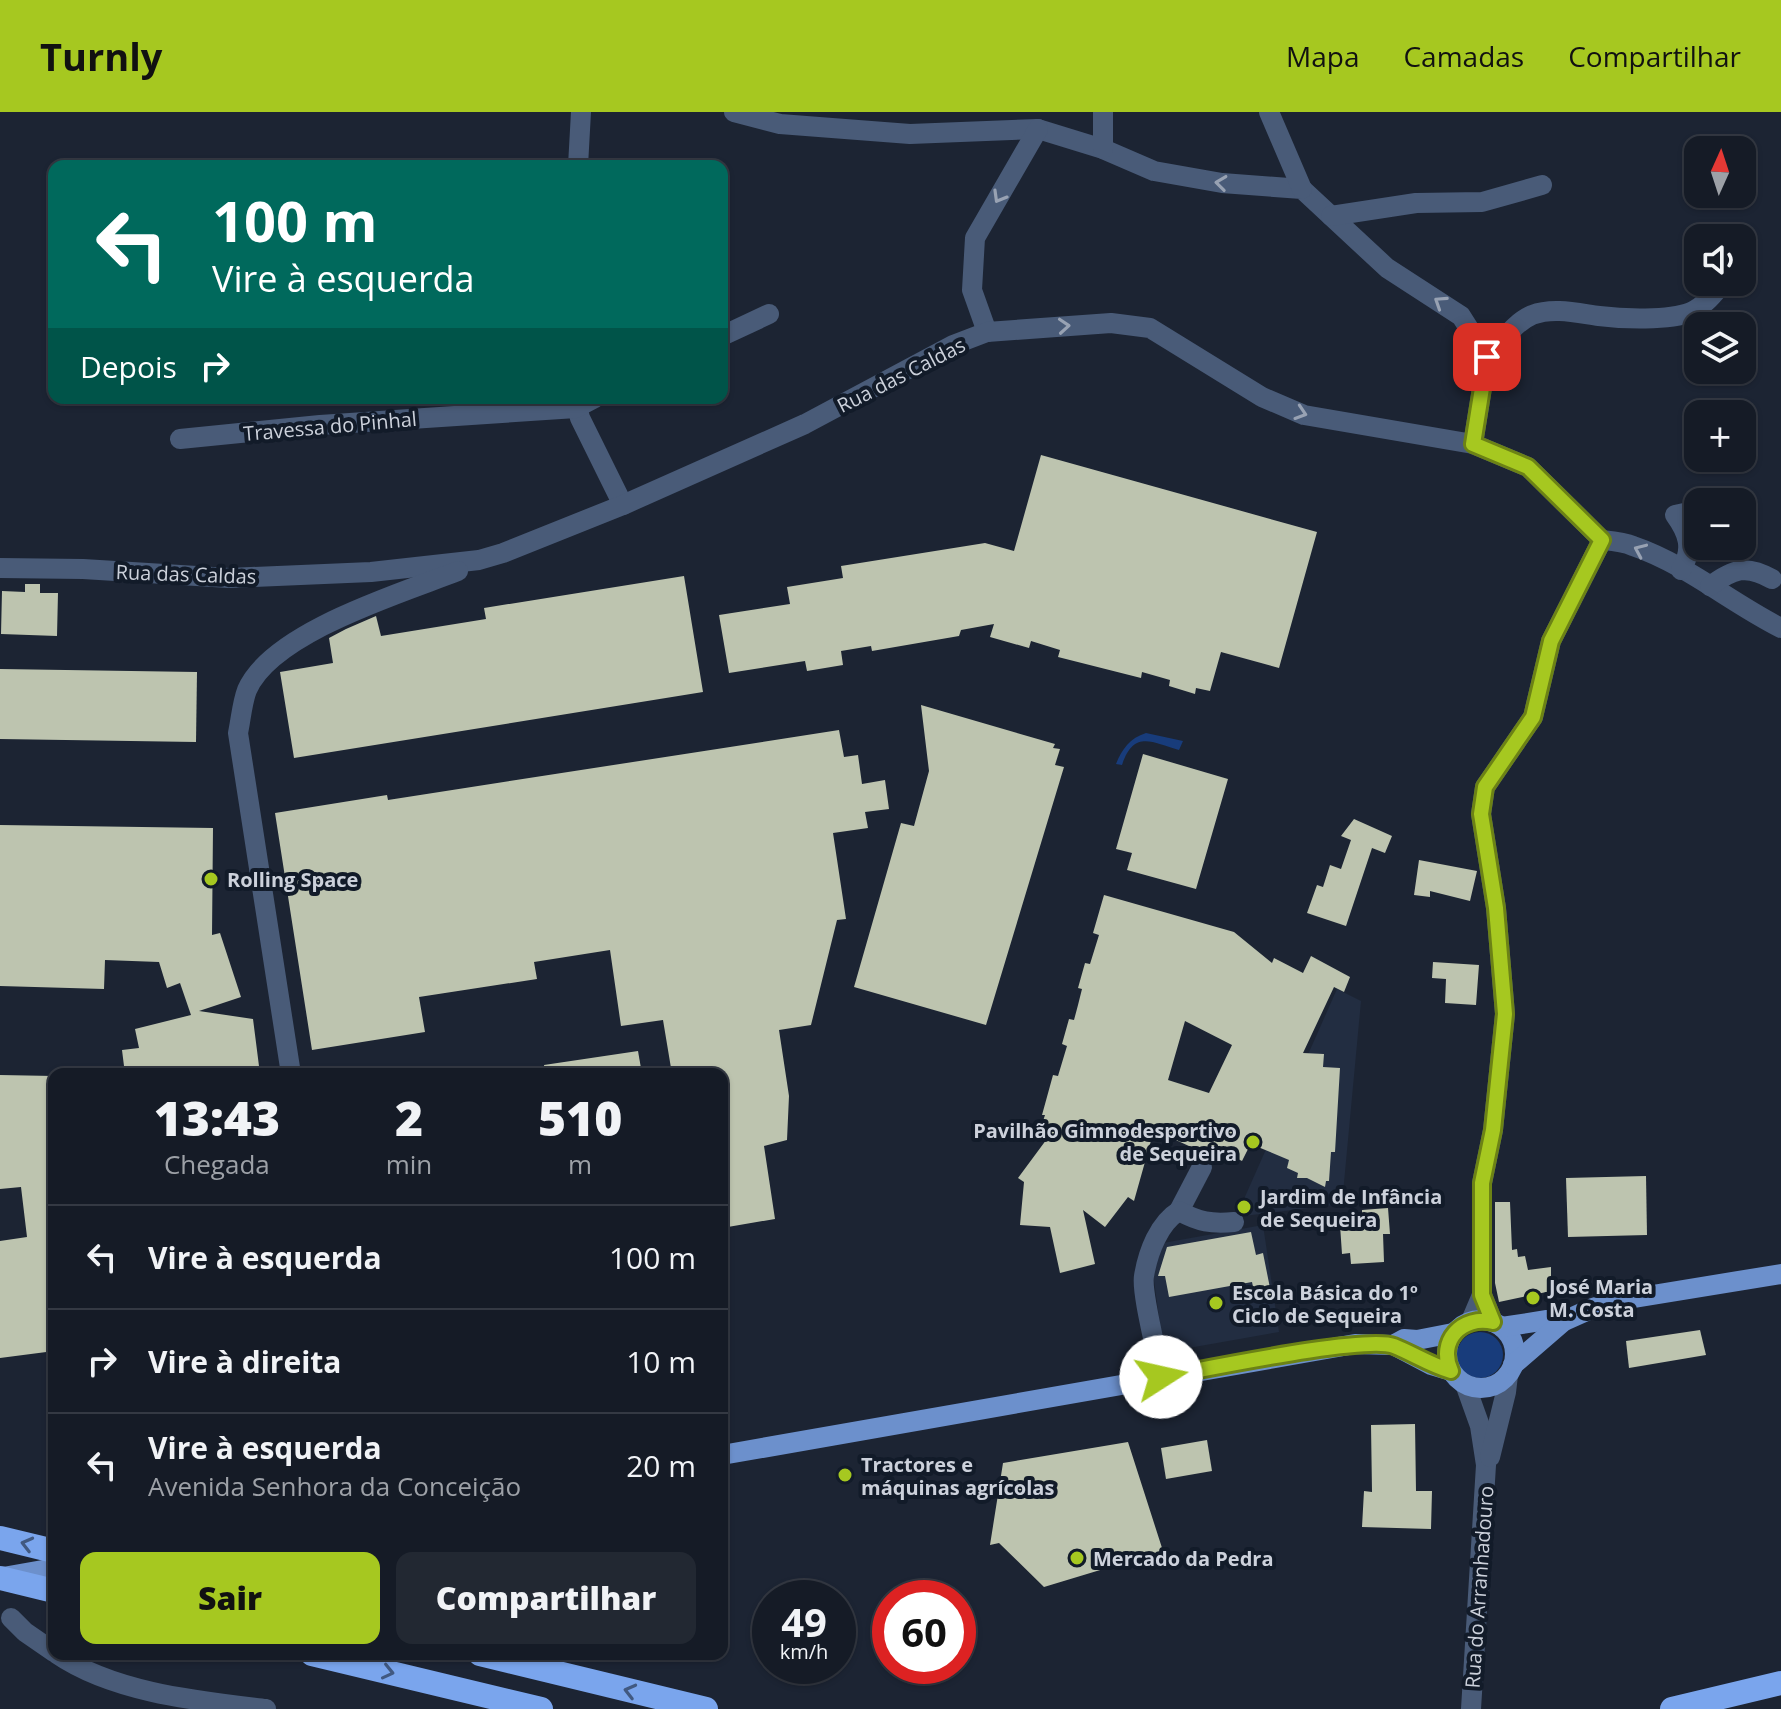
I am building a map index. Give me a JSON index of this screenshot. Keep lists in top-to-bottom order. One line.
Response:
{"streets":{"street":["Rua das Caldas","Travessa do Pinhal","Rua do Arranhadouro"]},"places":["Rolling Space","Pavilhão Gimnodesportivo de Sequeira","Jardim de Infância de Sequeira","José Maria M. Costa","Escola Básica do 1º Ciclo de Sequeira","Tractores e máquinas agrícolas","Mercado da Pedra"],"north":"top","page":{"header":"Turnly","nav":["Mapa","Camadas","Compartilhar"],"map_buttons":["+","−"],"turn":["100 m","Vire à esquerda"],"then":"Depois","eta":["13:43","Chegada","2","min","510","m"],"list":[{"name":"Vire à esquerda","value":"100 m"},{"name":"Vire à direita","value":"10 m"},{"name":"Vire à esquerda","note":"Avenida Senhora da Conceição","value":"20 m"}],"buttons":["Sair","Compartilhar"],"speed":"49 km/h","limit":"60"}}
